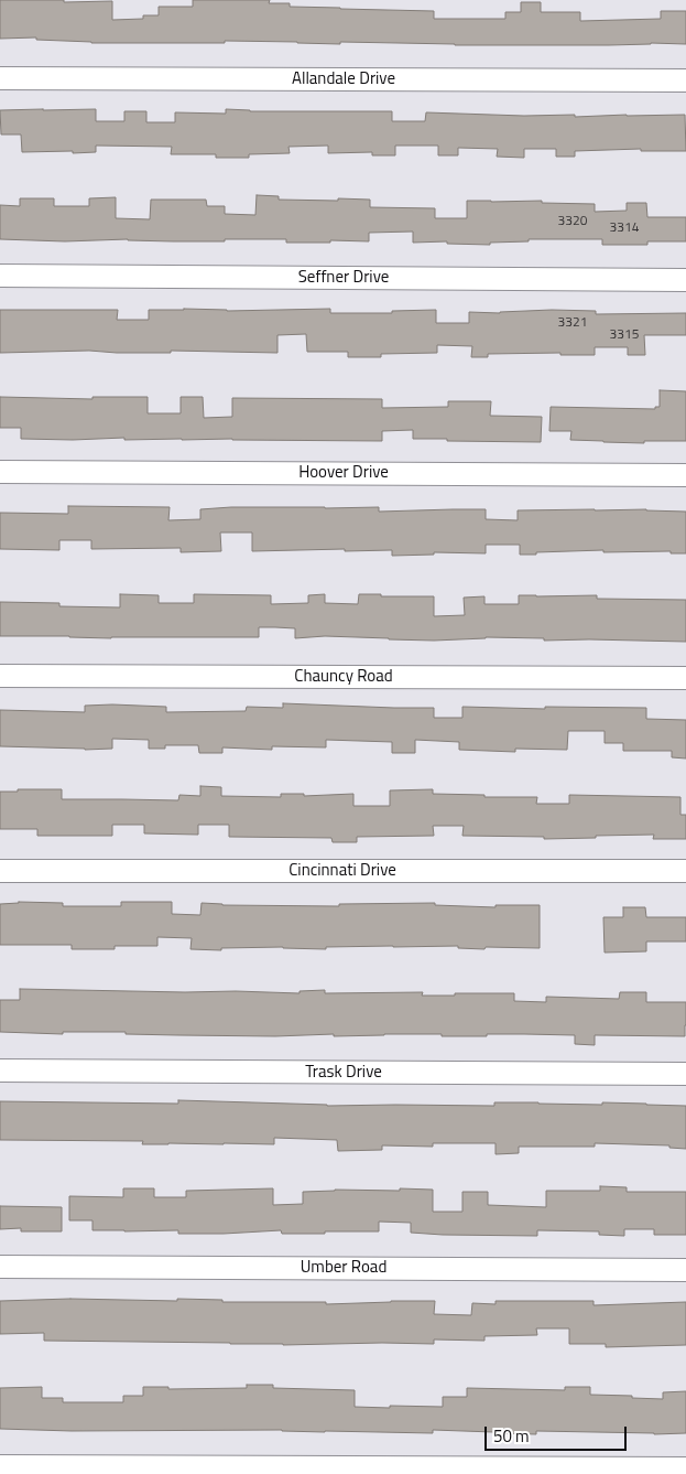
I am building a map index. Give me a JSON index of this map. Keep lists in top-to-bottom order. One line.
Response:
{"streets":{"street":["Allandale Drive","Seffner Drive","Hoover Drive","Chauncy Road","Cincinnati Drive","Trask Drive","Umber Road"]},"house_numbers":["3320","3314","3321","3315"],"scale_bar":"50 m"}
